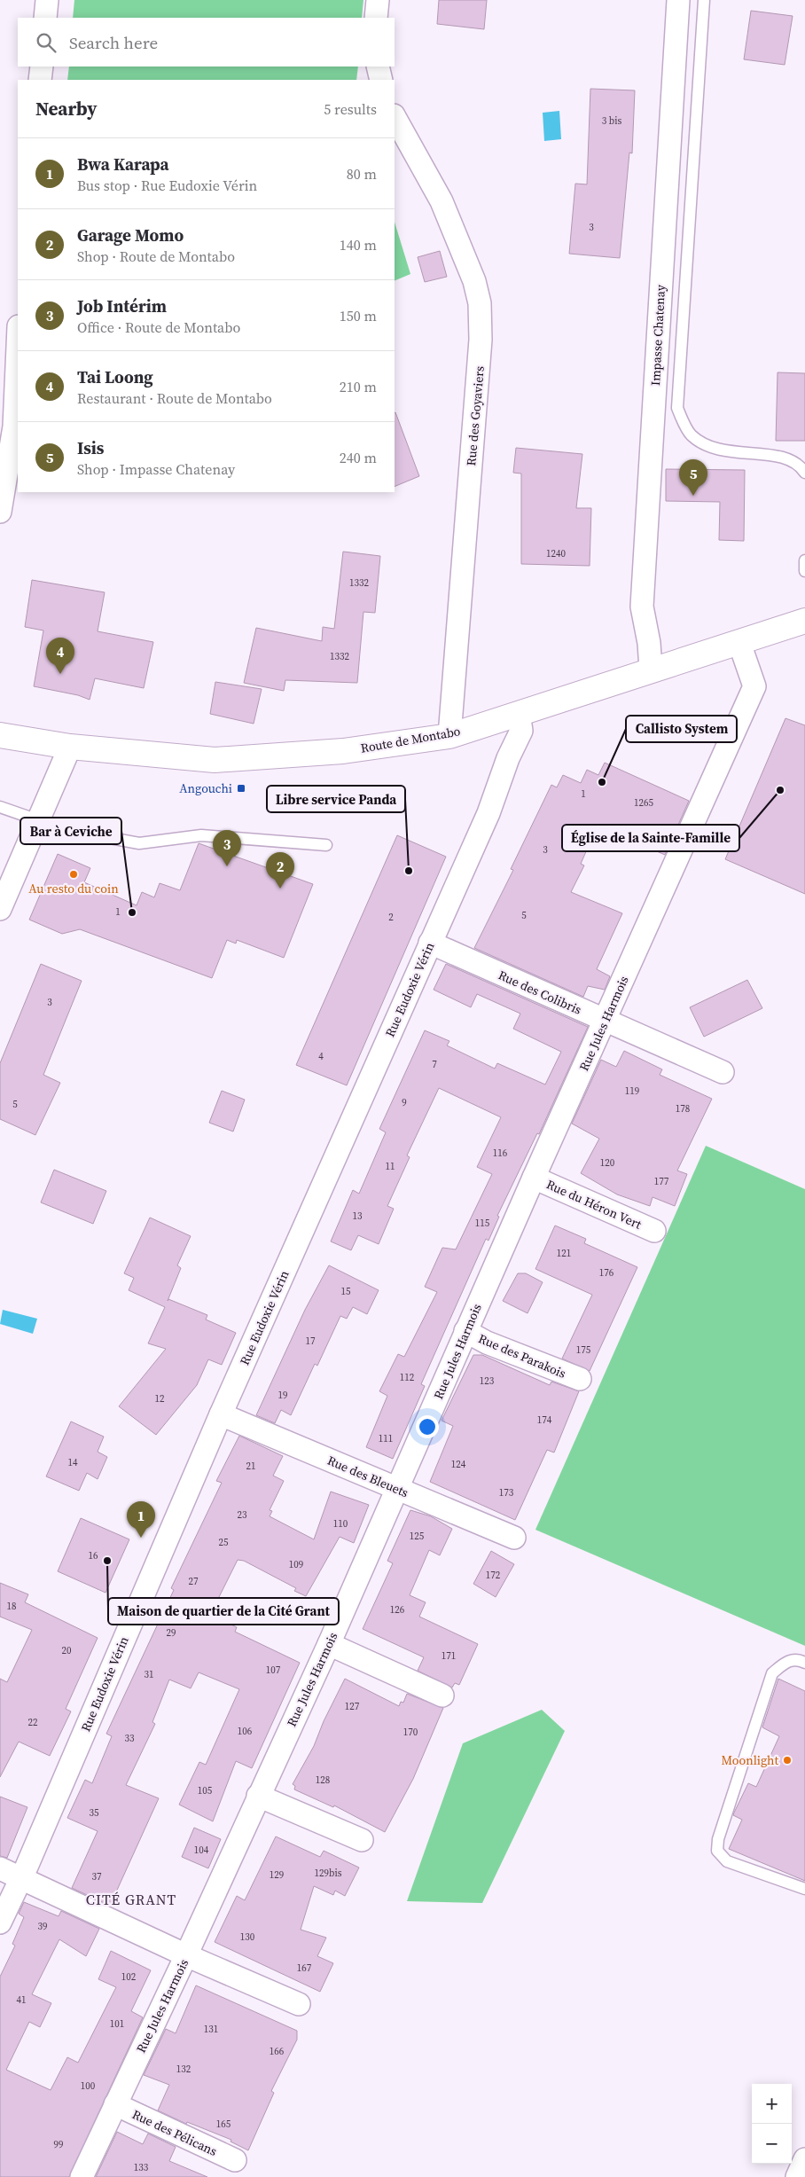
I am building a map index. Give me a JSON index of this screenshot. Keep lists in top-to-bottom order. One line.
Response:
{"streets":{"main road":["Route de Montabo"],"street":["Impasse Chatenay","Rue des Goyaviers","Rue Eudoxie Vérin","Rue des Colibris","Rue Jules Harmois","Rue du Héron Vert","Rue des Parakois","Rue des Bleuets","Rue des Pélicans"]},"crossings":[["Impasse Chatenay","Route de Montabo"],["Rue des Goyaviers","Route de Montabo"],["Route de Montabo","Rue Eudoxie Vérin"],["Route de Montabo","Rue Jules Harmois"],["Rue Eudoxie Vérin","Rue des Colibris"],["Rue Eudoxie Vérin","Rue des Bleuets"],["Rue des Colibris","Rue Jules Harmois"],["Rue Jules Harmois","Rue du Héron Vert"],["Rue Jules Harmois","Rue des Parakois"],["Rue Jules Harmois","Rue des Bleuets"],["Rue Jules Harmois","Rue des Pélicans"]],"districts":["CITÉ GRANT"],"places":{"other":["Callisto System","Église de la Sainte-Famille","Libre service Panda","Au resto du coin","Bar à Ceviche","Maison de quartier de la Cité Grant","Moonlight"],"transit":["Angouchi"]},"house_numbers":["3 bis","3","1240","1332","1332","1","1265","3","1","5","2","3","4","7","119","9","5","178","116","120","11","177","13","115","121","176","15","17","175","112","123","19","12","174","111","14","124","21","173","23","110","125","25","16","109","172","27","18","126","29","20","171","107","31","127","22","106","170","33","128","105","35","104","129bis","129","37","39","130","167","102","41","101","131","166","132","100","165","99","133"],"page":{"search":"Search here","heading":["Nearby","5 results"],"list":[{"mark":"1","name":"Bwa Karapa","note":"Bus stop · Rue Eudoxie Vérin","value":"80 m"},{"mark":"2","name":"Garage Momo","note":"Shop · Route de Montabo","value":"140 m"},{"mark":"3","name":"Job Intérim","note":"Office · Route de Montabo","value":"150 m"},{"mark":"4","name":"Tai Loong","note":"Restaurant · Route de Montabo","value":"210 m"},{"mark":"5","name":"Isis","note":"Shop · Impasse Chatenay","value":"240 m"}],"pins":["5","4","3","2","1"],"map_buttons":["+","−"]}}
